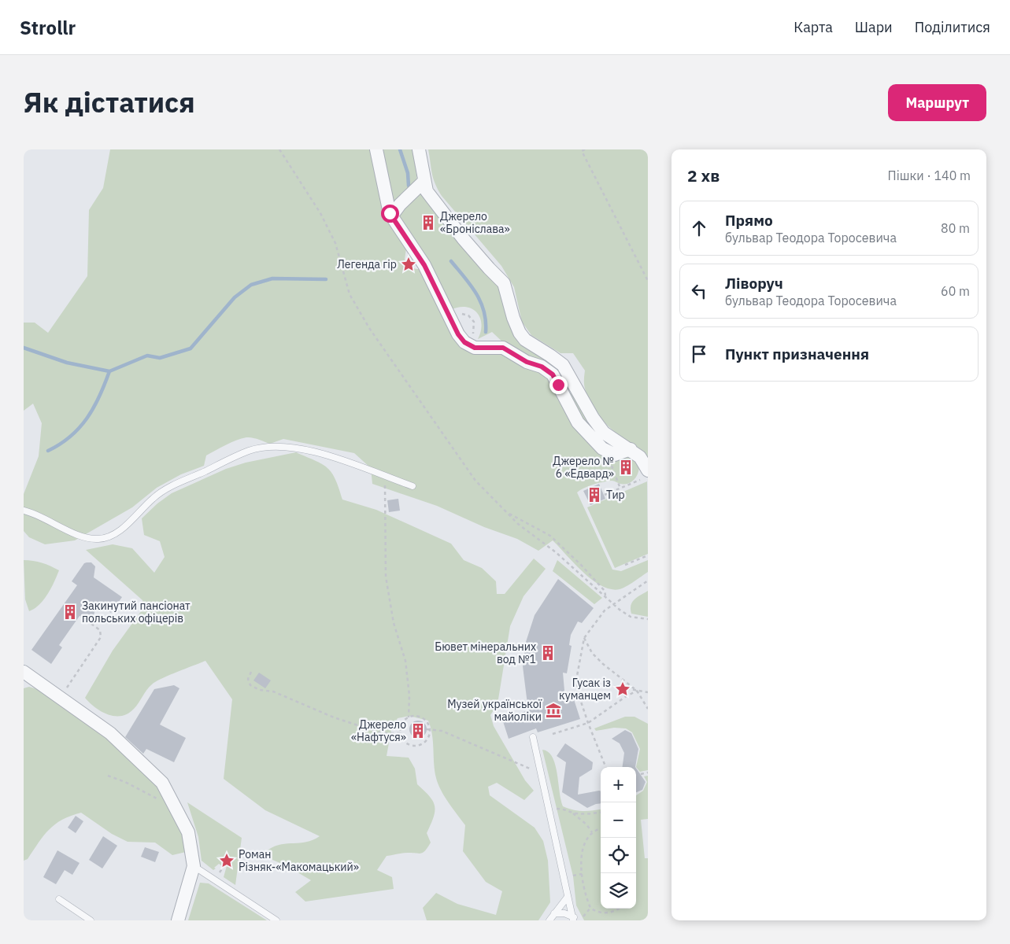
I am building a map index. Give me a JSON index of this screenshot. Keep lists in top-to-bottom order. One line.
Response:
{"places":{"building":["Джерело «Броніслава»","Джерело № 6 «Едвард»","Тир","Закинутий пансіонат польських офіцерів","Бювет мінеральних вод №1","Джерело «Нафтуся»"],"place":["Легенда гір","Гусак із куманцем","Роман Різняк-«Макомацький»"],"museum":["Музей української майоліки"]},"page":{"header":"Strollr","nav":["Карта","Шари","Поділитися"],"title":"Як дістатися","buttons":"Маршрут","heading":["2 хв","Пішки · 140 m"],"list":[["Прямо","бульвар Теодора Торосевича","80 m"],["Ліворуч","бульвар Теодора Торосевича","60 m"],"Пункт призначення"],"map_buttons":["+","−"]}}
